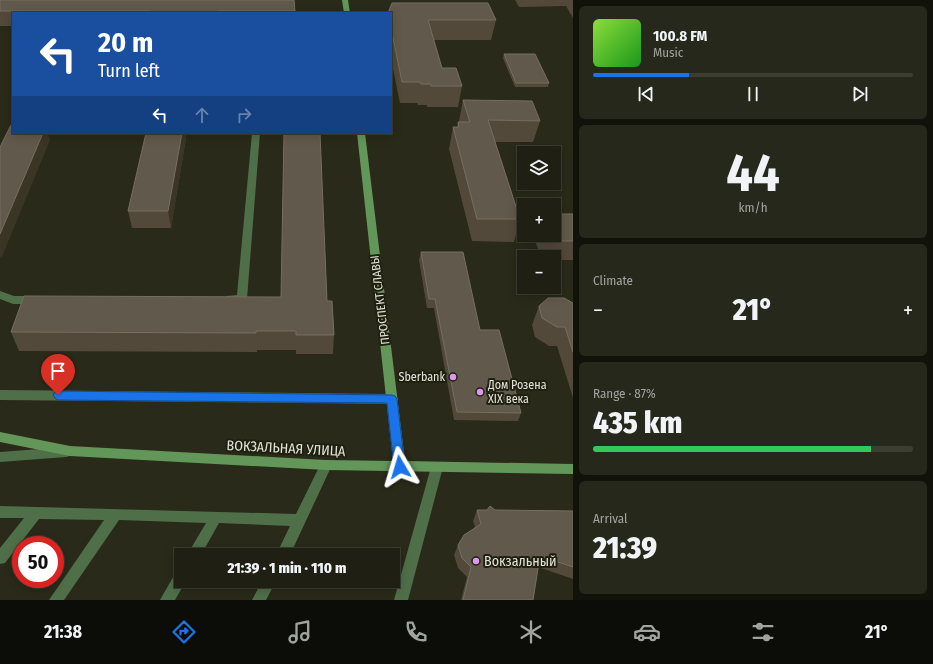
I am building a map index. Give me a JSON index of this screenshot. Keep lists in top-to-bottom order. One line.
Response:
{"streets":{"main road":["ПРОСПЕКТ СЛАВЫ","ВОКЗАЛЬНАЯ УЛИЦА"]},"crossings":[["ПРОСПЕКТ СЛАВЫ","ВОКЗАЛЬНАЯ УЛИЦА"]],"places":["Sberbank","Дом Розена XIX века","Вокзальный"],"page":{"turn":["20 m","Turn left"],"song":["100.8 FM","Music"],"tile":[["44","km/h"],"Climate",["Range · 87%","435 km"],["Arrival","21:39"]],"map_buttons":["+","−"],"heat":["−","21°","+"],"limit":"50","trip":"21:39 · 1 min · 110 m","tabs":["21:38","21°"]}}
